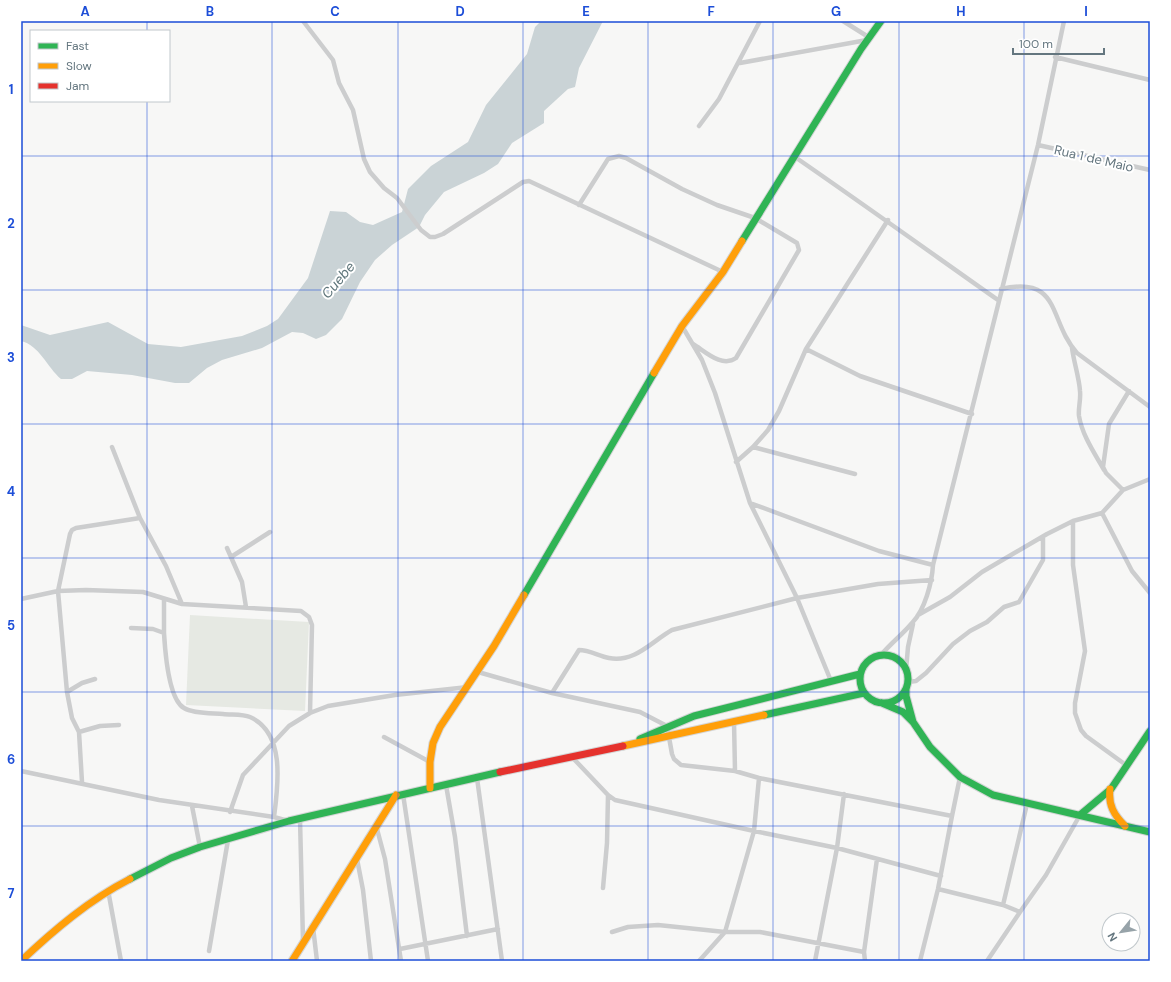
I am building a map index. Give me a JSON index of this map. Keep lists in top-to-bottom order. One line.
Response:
{"streets":{"street":["Rua 1 de Maio"]},"water":["Cuebe"],"legend":["Fast","Slow","Jam"],"scale_bar":"100 m","north":"bottom left","grid":{"columns":["A","B","C","D","E","F","G","H","I"],"rows":["1","2","3","4","5","6","7"]}}
